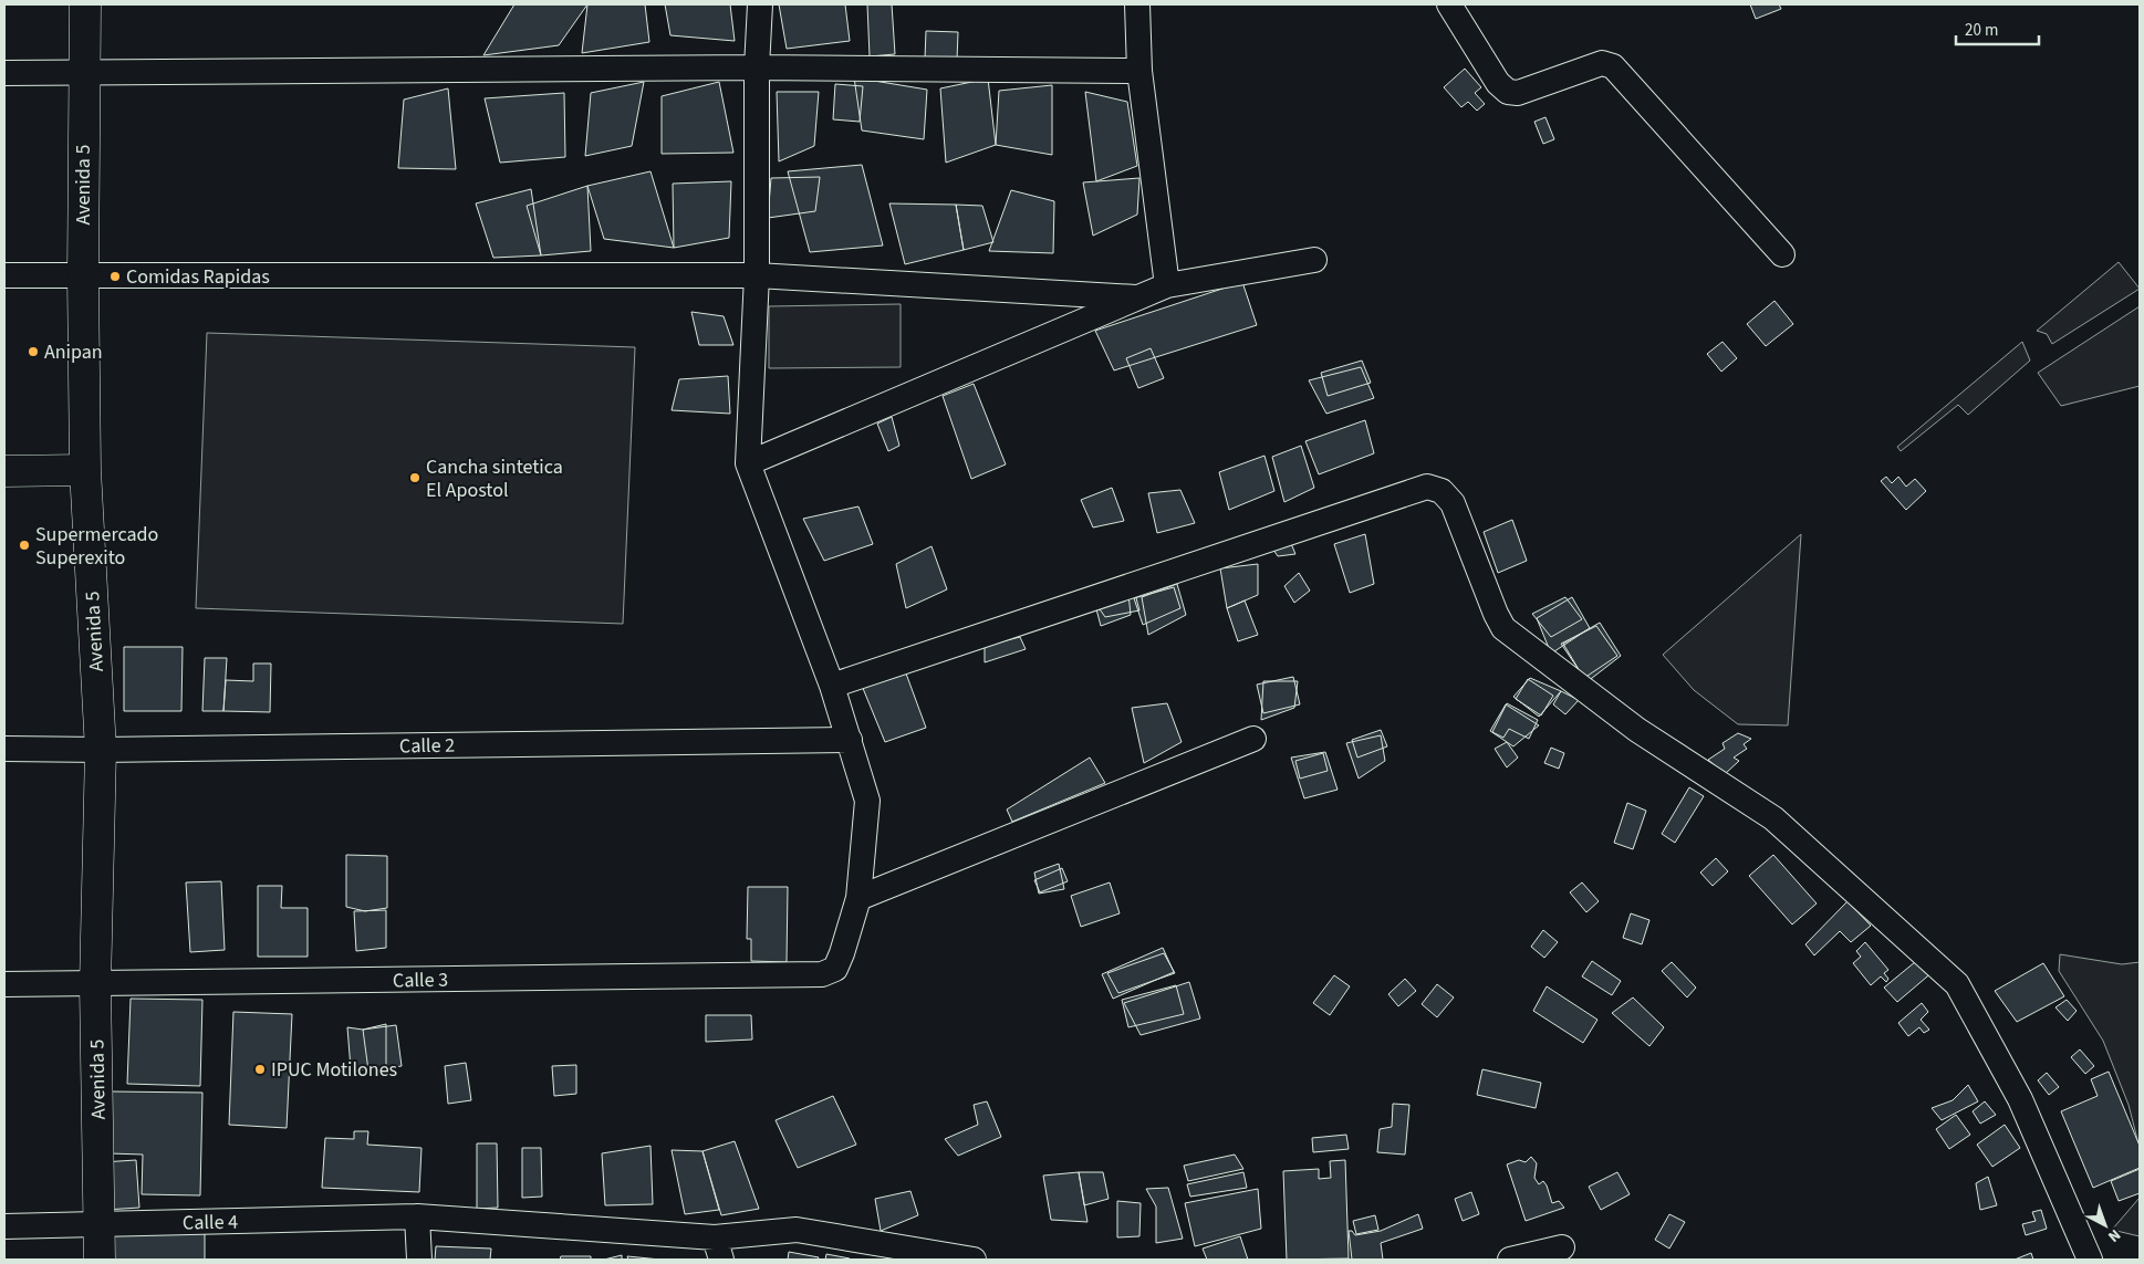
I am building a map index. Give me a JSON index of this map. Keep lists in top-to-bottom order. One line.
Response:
{"streets":{"street":["Avenida 5","Calle 2","Calle 3","Calle 4"]},"crossings":[["Avenida 5","Calle 2"],["Avenida 5","Calle 3"],["Avenida 5","Calle 4"]],"places":["Comidas Rapidas","Anipan","Cancha sintetica El Apostol","Supermercado Superexito","IPUC Motilones"],"scale_bar":"20 m","north":"bottom right"}
